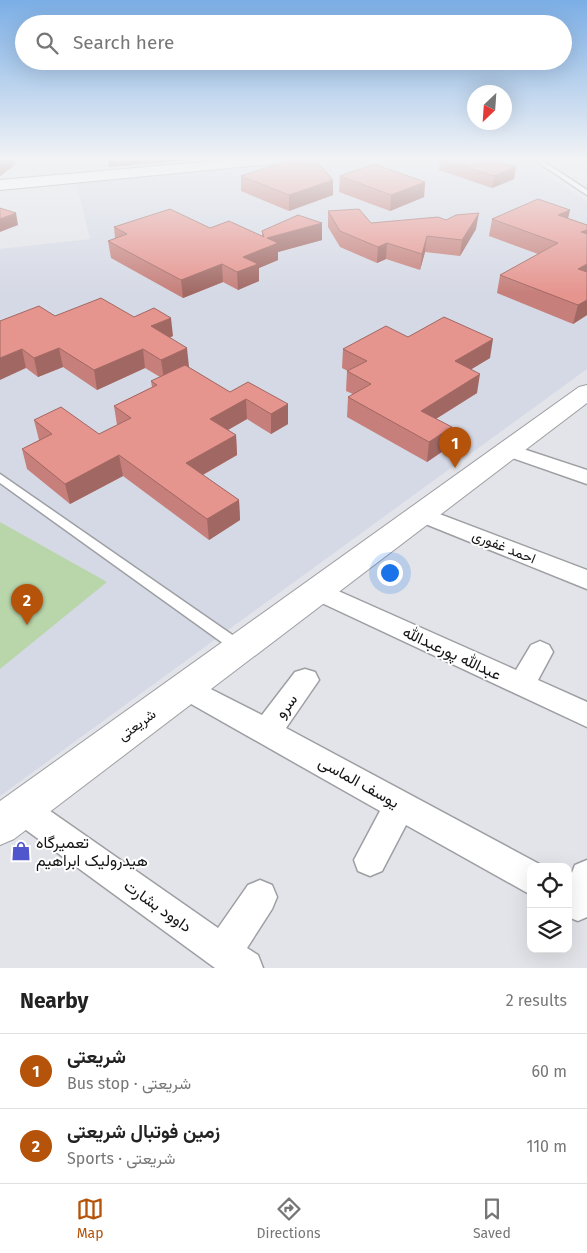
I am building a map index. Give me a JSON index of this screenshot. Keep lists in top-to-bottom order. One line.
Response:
{"streets":{"main road":["شریعتی"],"street":["احمد غفوری","عبدالله پورعبدالله","سرو","یوسف الماسی","داوود بشارت"]},"crossings":[["احمد غفوری","شریعتی"],["عبدالله پورعبدالله","شریعتی"],["سرو","یوسف الماسی"],["شریعتی","یوسف الماسی"],["شریعتی","داوود بشارت"]],"places":{"shop":["تعمیرگاه هیدرولیک ابراهیم"]},"north":"bottom left","page":{"search":"Search here","pins":["1","2"],"heading":["Nearby","2 results"],"list":[{"mark":"1","name":"شریعتی","note":"Bus stop · شریعتی","value":"60 m"},{"mark":"2","name":"زمین فوتبال شریعتی","note":"Sports · شریعتی","value":"110 m"}],"nav":["Map","Directions","Saved"]}}
